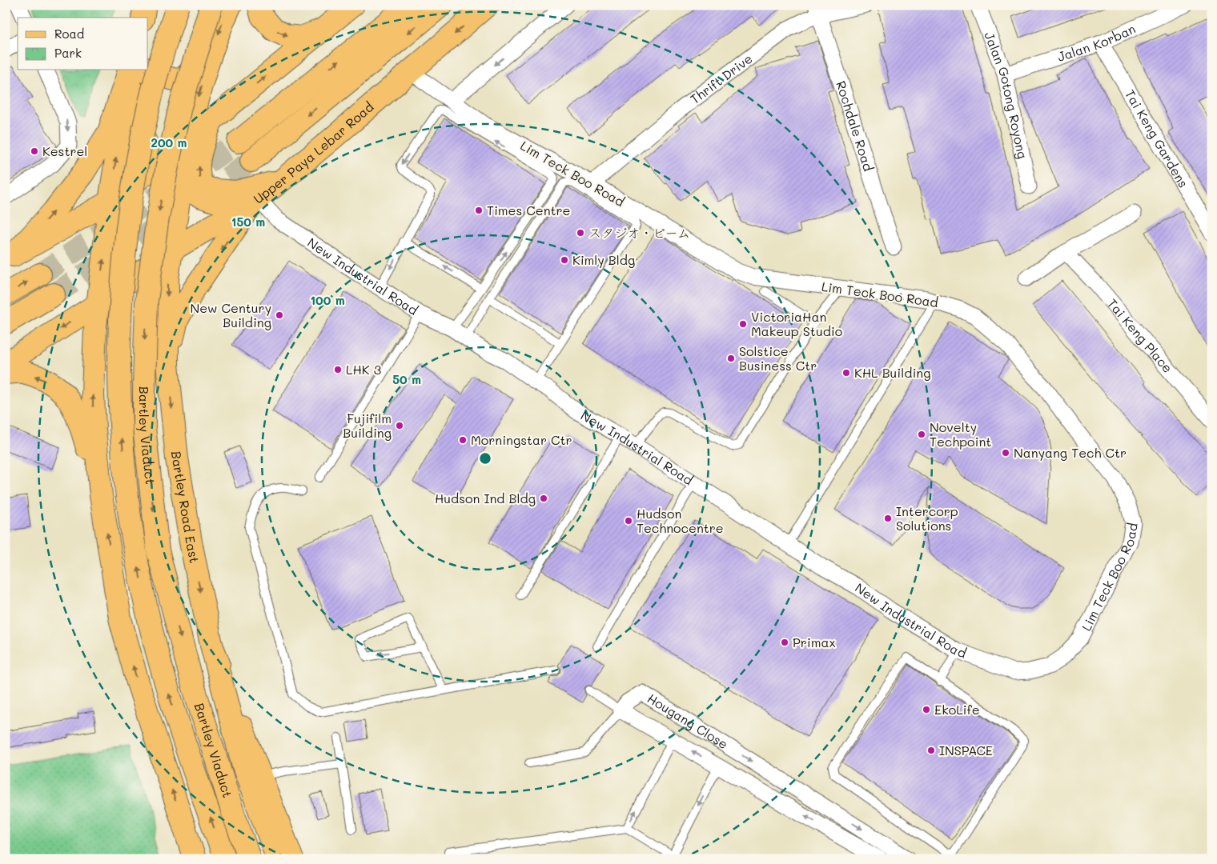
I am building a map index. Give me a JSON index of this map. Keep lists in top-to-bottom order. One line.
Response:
{"streets":{"main road":["Upper Paya Lebar Road","Bartley Viaduct","Bartley Road East"],"street":["Jalan Korban","Thrift Drive","Jalan Gotong Royong","Rochdale Road","Tai Keng Gardens","Lim Teck Boo Road","New Industrial Road","Tai Keng Place","Hougang Close"]},"crossings":[["Jalan Korban","Jalan Gotong Royong"],["Jalan Korban","Tai Keng Gardens"],["Thrift Drive","Rochdale Road"],["Thrift Drive","Lim Teck Boo Road"],["Upper Paya Lebar Road","Lim Teck Boo Road"],["Upper Paya Lebar Road","New Industrial Road"],["Upper Paya Lebar Road","Bartley Road East"],["Lim Teck Boo Road","New Industrial Road"]],"places":["Kestrel","Times Centre","スタジオ・ビーム","Kimly Bldg","New Century Building","VictoriaHan Makeup Studio","Solstice Business Ctr","LHK 3","KHL Building","Fujifilm Building","Novelty Techpoint","Morningstar Ctr","Nanyang Tech Ctr","Hudson Ind Bldg","Intercorp Solutions","Hudson Technocentre","Primax","EkoLife","INSPACE"],"legend":["Road","Park"],"rings":["200 m","150 m","100 m","50 m"]}
